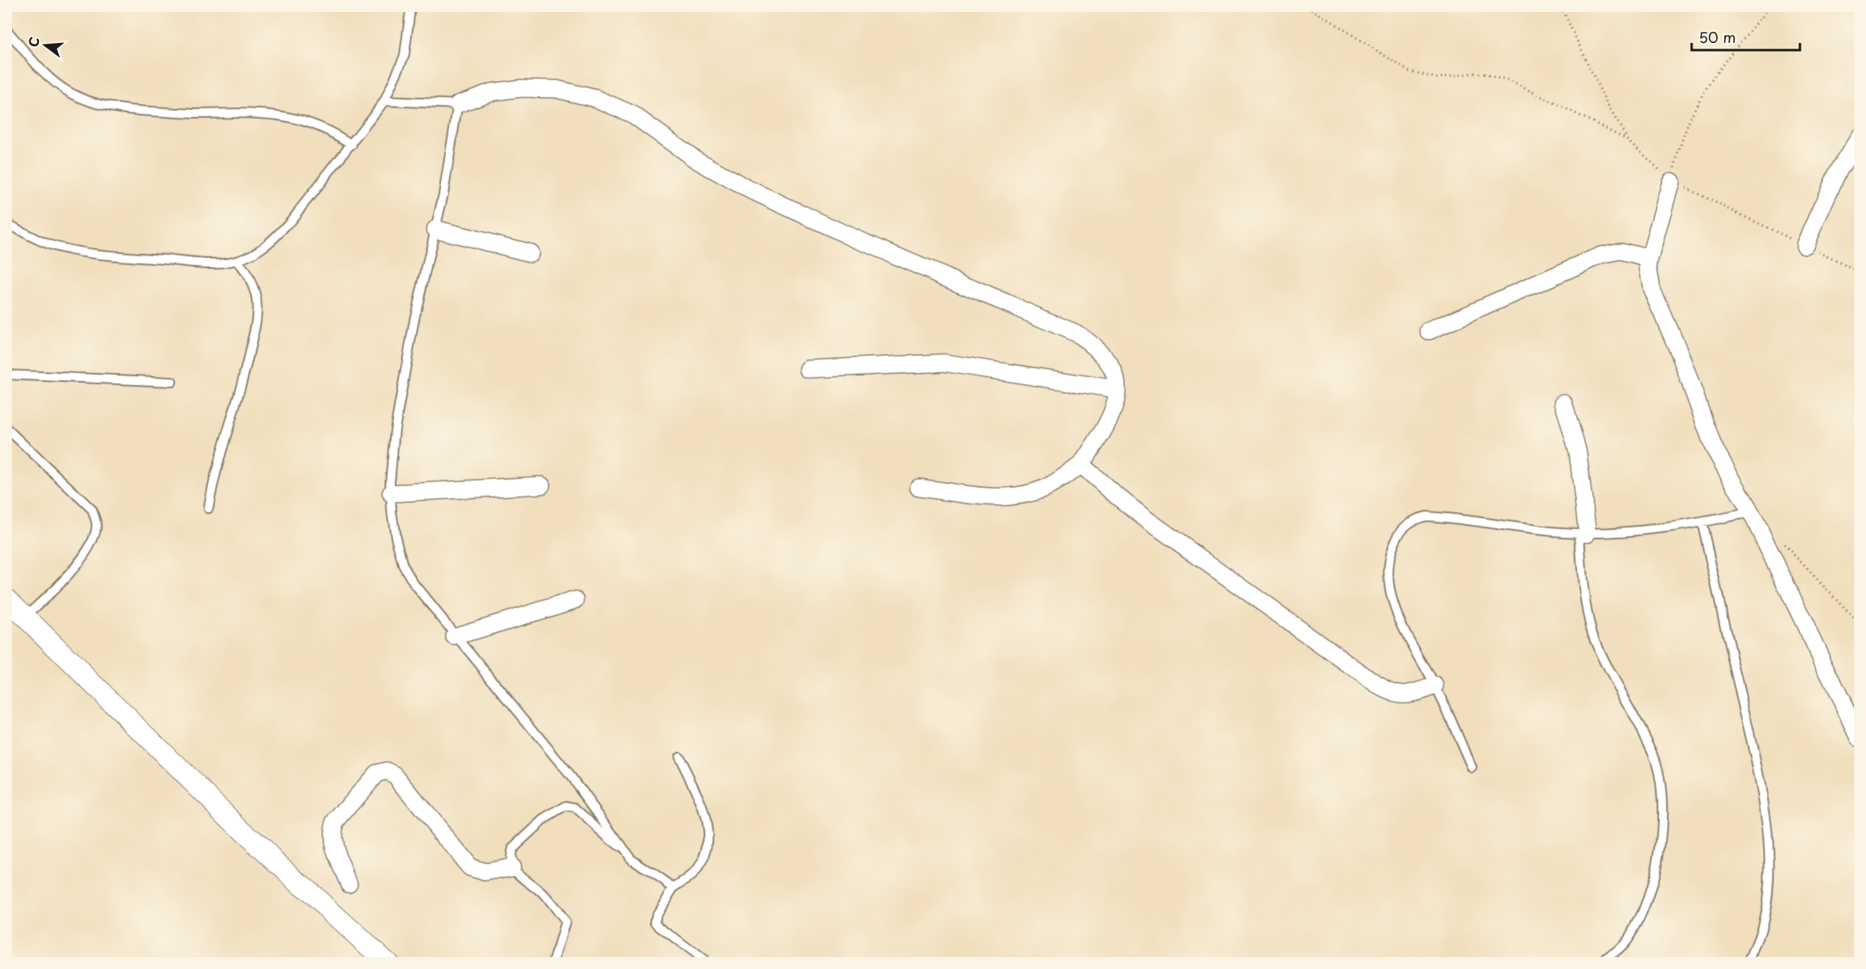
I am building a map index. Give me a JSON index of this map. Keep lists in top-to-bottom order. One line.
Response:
{"scale_bar":"50 m","north":"left"}
